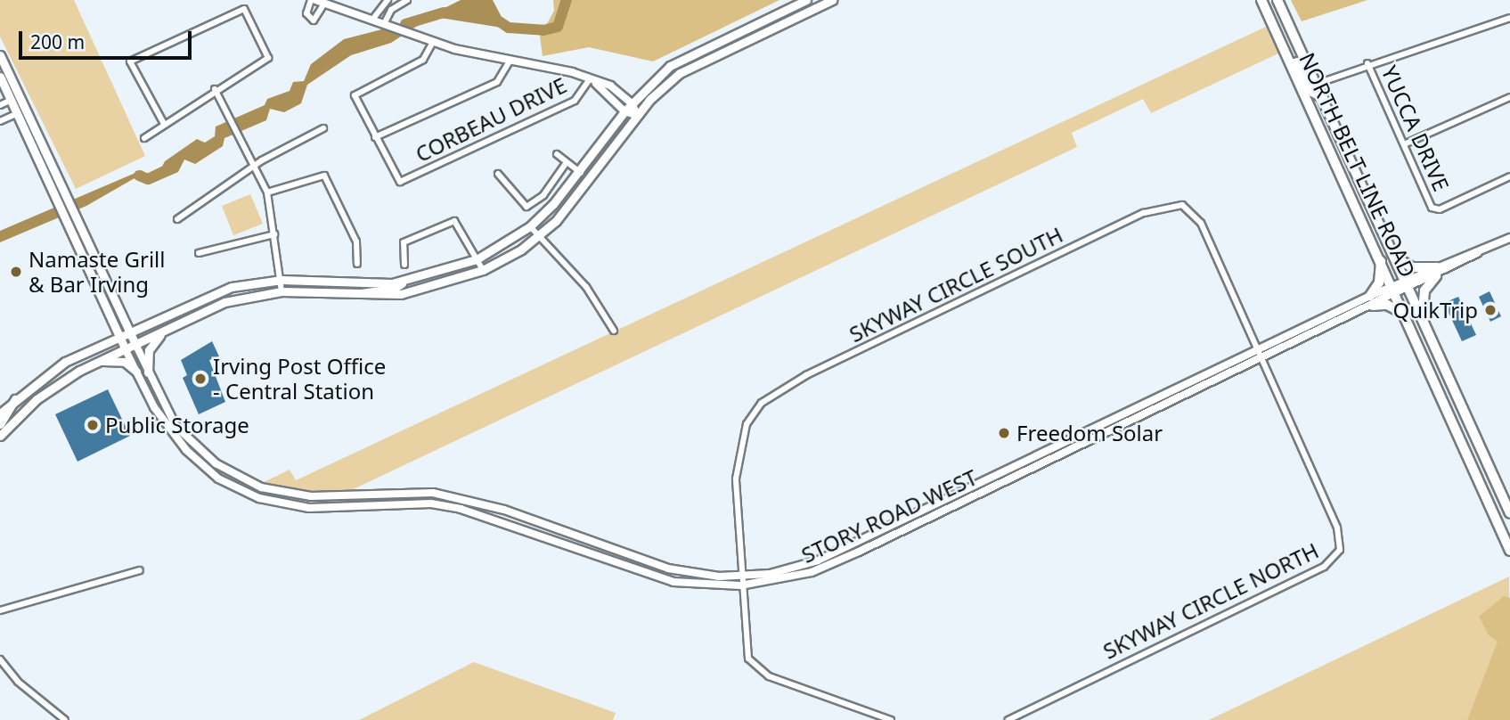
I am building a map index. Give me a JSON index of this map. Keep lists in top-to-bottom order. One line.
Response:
{"streets":{"main road":["NORTH BELT LINE ROAD"],"street":["CORBEAU DRIVE","YUCCA DRIVE","SKYWAY CIRCLE SOUTH","STORY ROAD WEST","SKYWAY CIRCLE NORTH"]},"crossings":[["NORTH BELT LINE ROAD","STORY ROAD WEST"],["SKYWAY CIRCLE SOUTH","STORY ROAD WEST"],["SKYWAY CIRCLE SOUTH","SKYWAY CIRCLE NORTH"],["STORY ROAD WEST","SKYWAY CIRCLE NORTH"]],"places":["Namaste Grill & Bar Irving","QuikTrip","Irving Post Office - Central Station","Public Storage","Freedom Solar"],"scale_bar":"200 m"}
